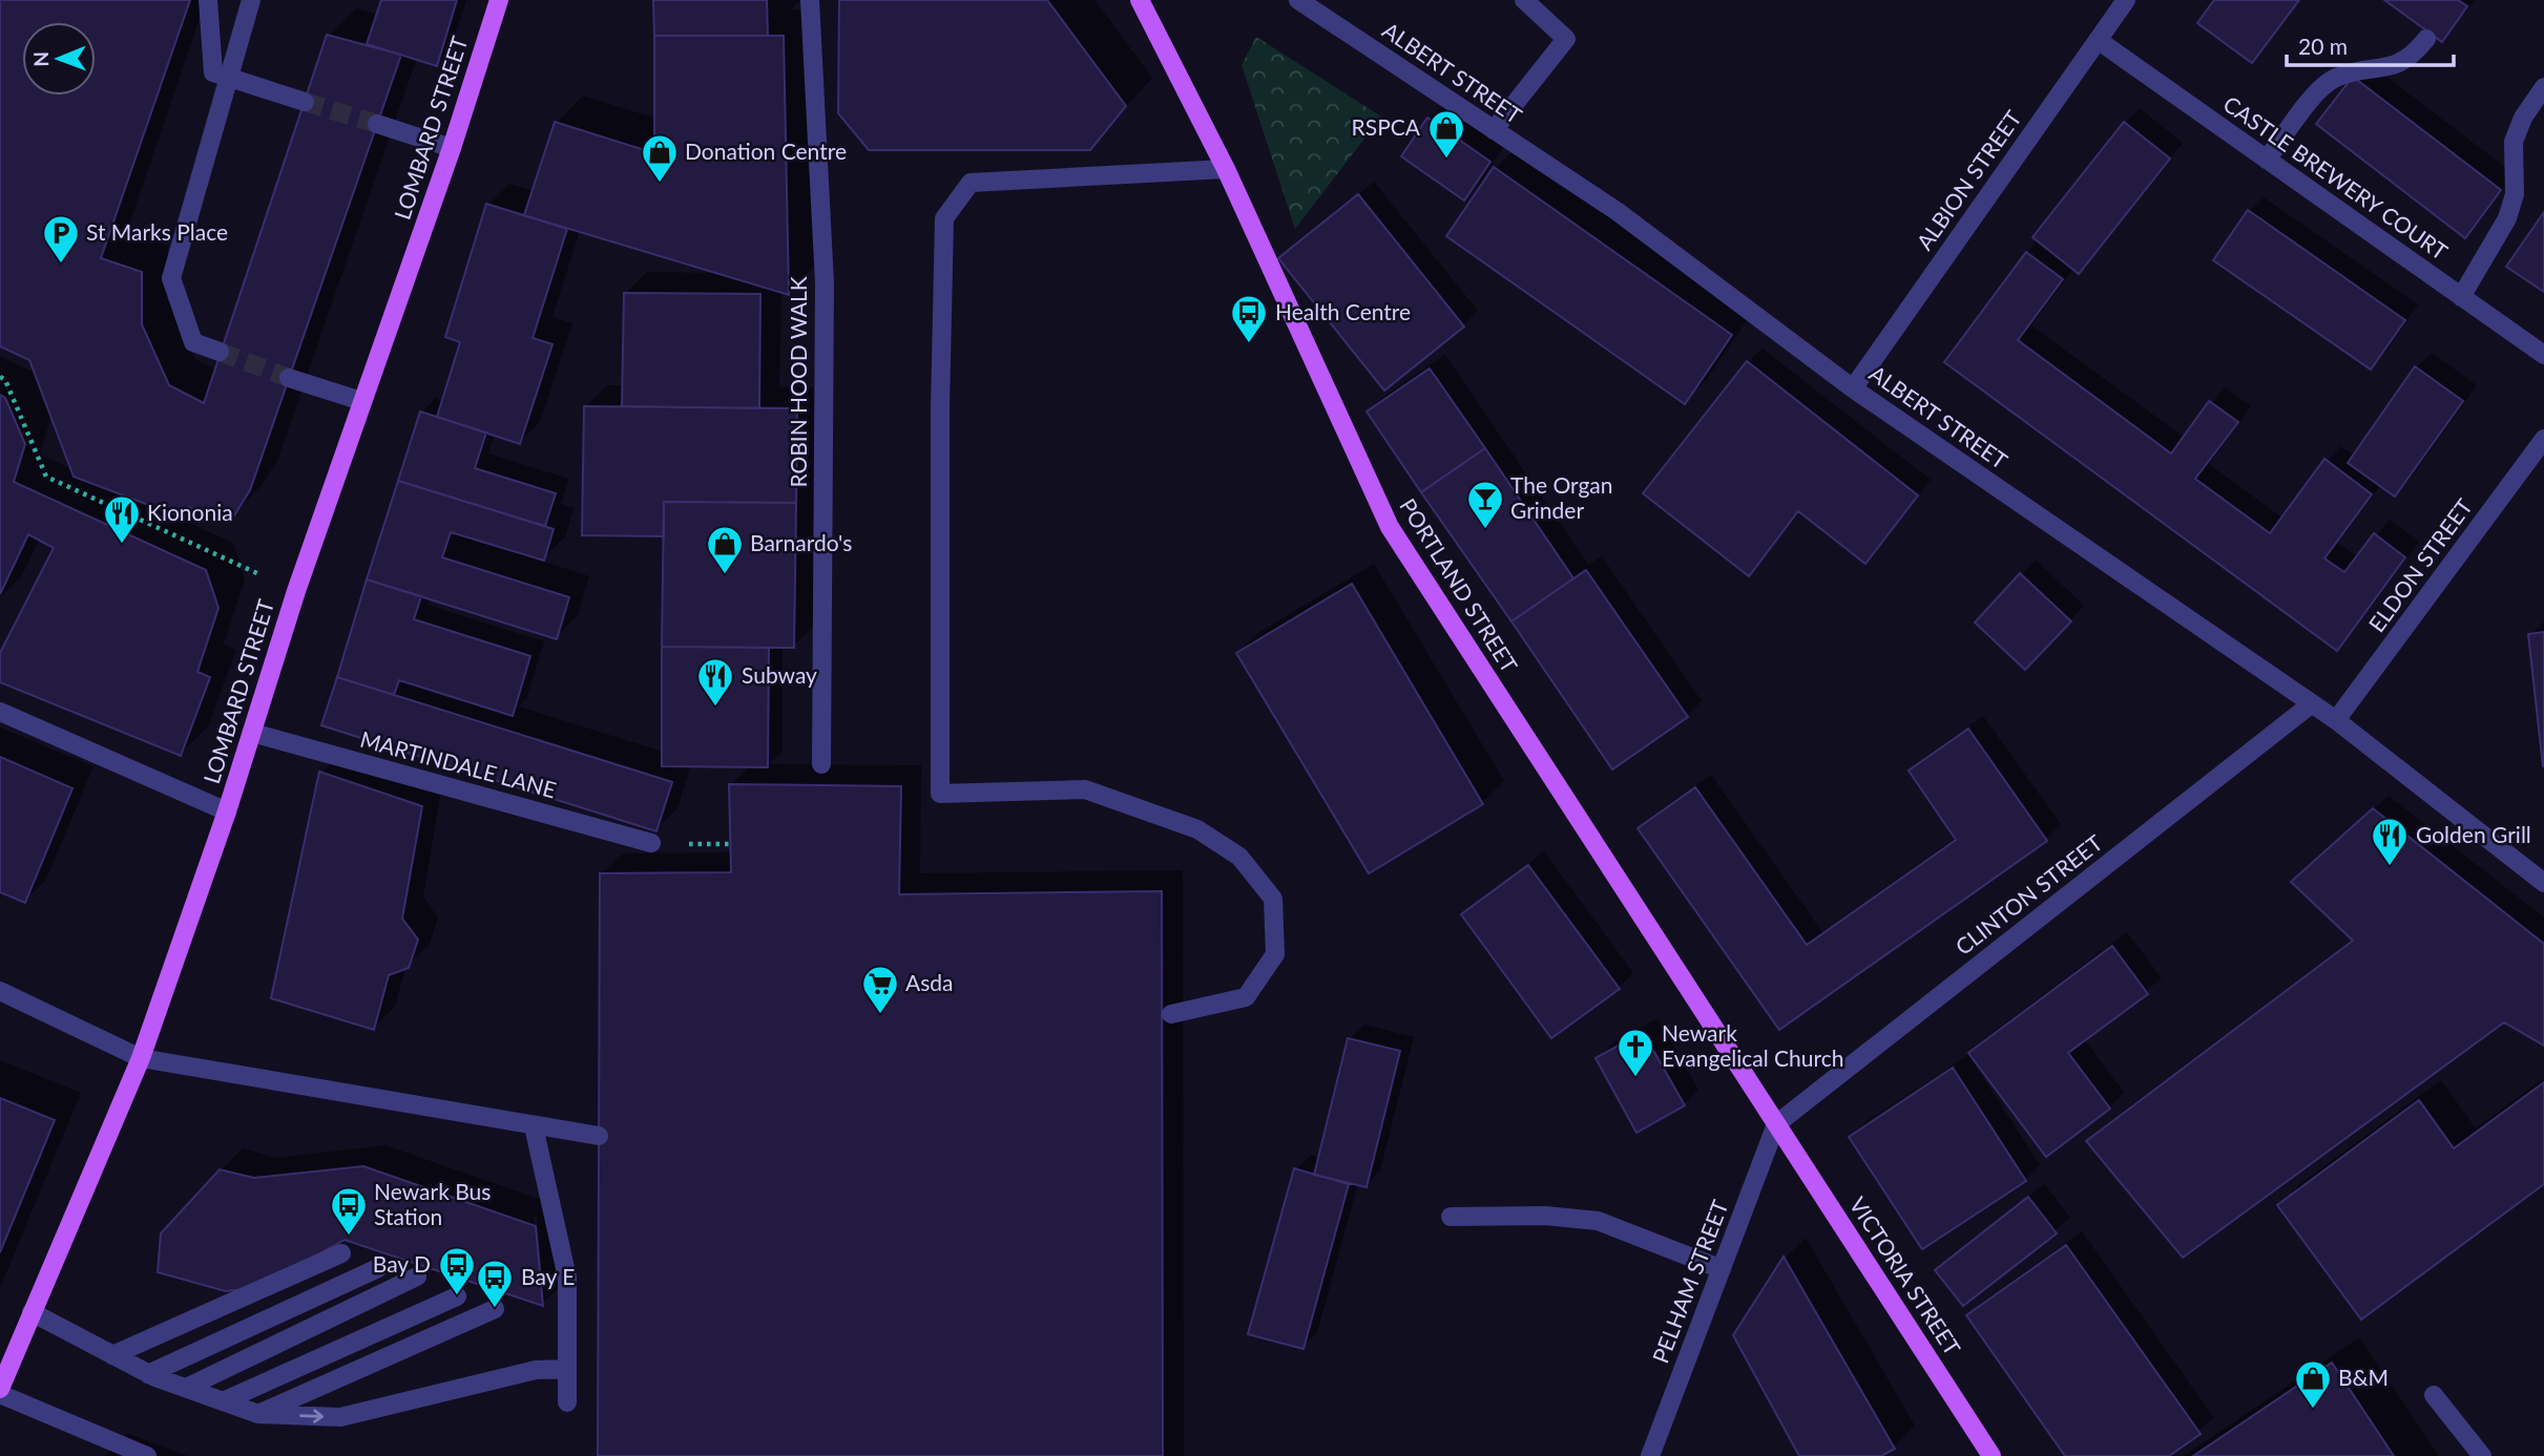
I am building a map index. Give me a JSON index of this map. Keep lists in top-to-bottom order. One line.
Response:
{"streets":{"main road":["LOMBARD STREET","PORTLAND STREET","VICTORIA STREET"],"street":["ALBERT STREET","CASTLE BREWERY COURT","ALBION STREET","ROBIN HOOD WALK","ELDON STREET","MARTINDALE LANE","CLINTON STREET","PELHAM STREET"]},"crossings":[["ALBERT STREET","ALBION STREET"],["ALBERT STREET","ELDON STREET"],["ALBERT STREET","CLINTON STREET"],["LOMBARD STREET","MARTINDALE LANE"],["CASTLE BREWERY COURT","ALBION STREET"],["PORTLAND STREET","CLINTON STREET"],["PORTLAND STREET","VICTORIA STREET"],["PORTLAND STREET","PELHAM STREET"],["CLINTON STREET","VICTORIA STREET"],["CLINTON STREET","PELHAM STREET"],["VICTORIA STREET","PELHAM STREET"]],"places":{"shop":["RSPCA","Donation Centre","Barnardo's","B&M"],"parking":["St Marks Place"],"bus stop":["Health Centre","Newark Bus Station","Bay D","Bay E"],"bar":["The Organ Grinder"],"restaurant":["Kiononia","Subway","Golden Grill"],"supermarket":["Asda"],"church":["Newark Evangelical Church"]},"scale_bar":"20 m","north":"left"}
